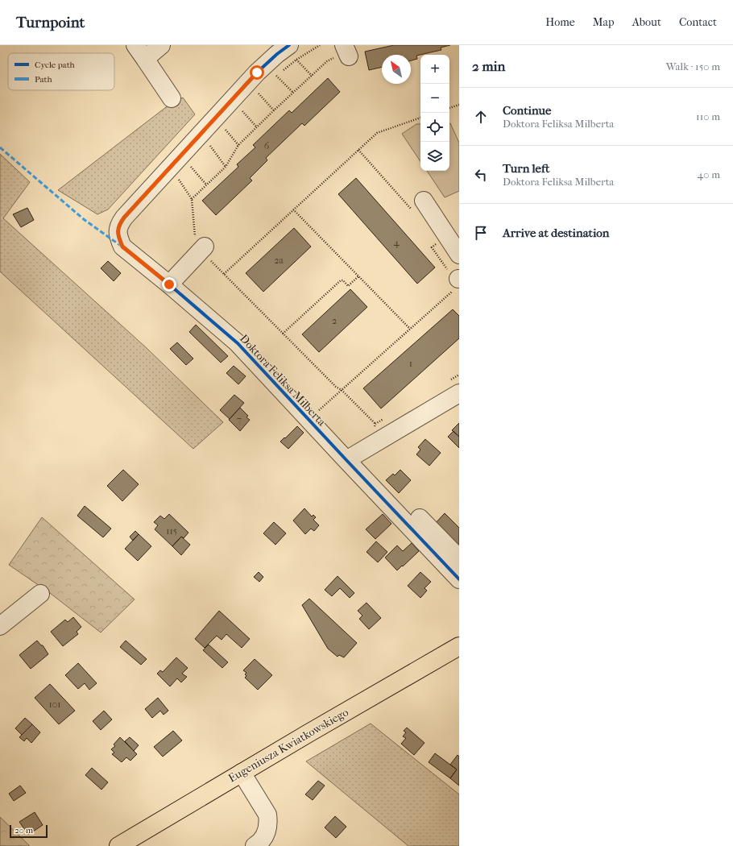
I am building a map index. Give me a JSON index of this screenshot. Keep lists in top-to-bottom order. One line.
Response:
{"streets":{"main road":["Eugeniusza Kwiatkowskiego"],"street":["Doktora Feliksa Milberta"]},"house_numbers":["6","4","2a","2","1","7","115","101"],"legend":["Cycle path","Path"],"scale_bar":"20 m","north":"top left","page":{"header":"Turnpoint","nav":["Home","Map","About","Contact"],"heading":["2 min","Walk · 150 m"],"map_buttons":["+","−"],"list":[["Continue","Doktora Feliksa Milberta","110 m"],["Turn left","Doktora Feliksa Milberta","40 m"],"Arrive at destination"],"scale":"20 m"}}
